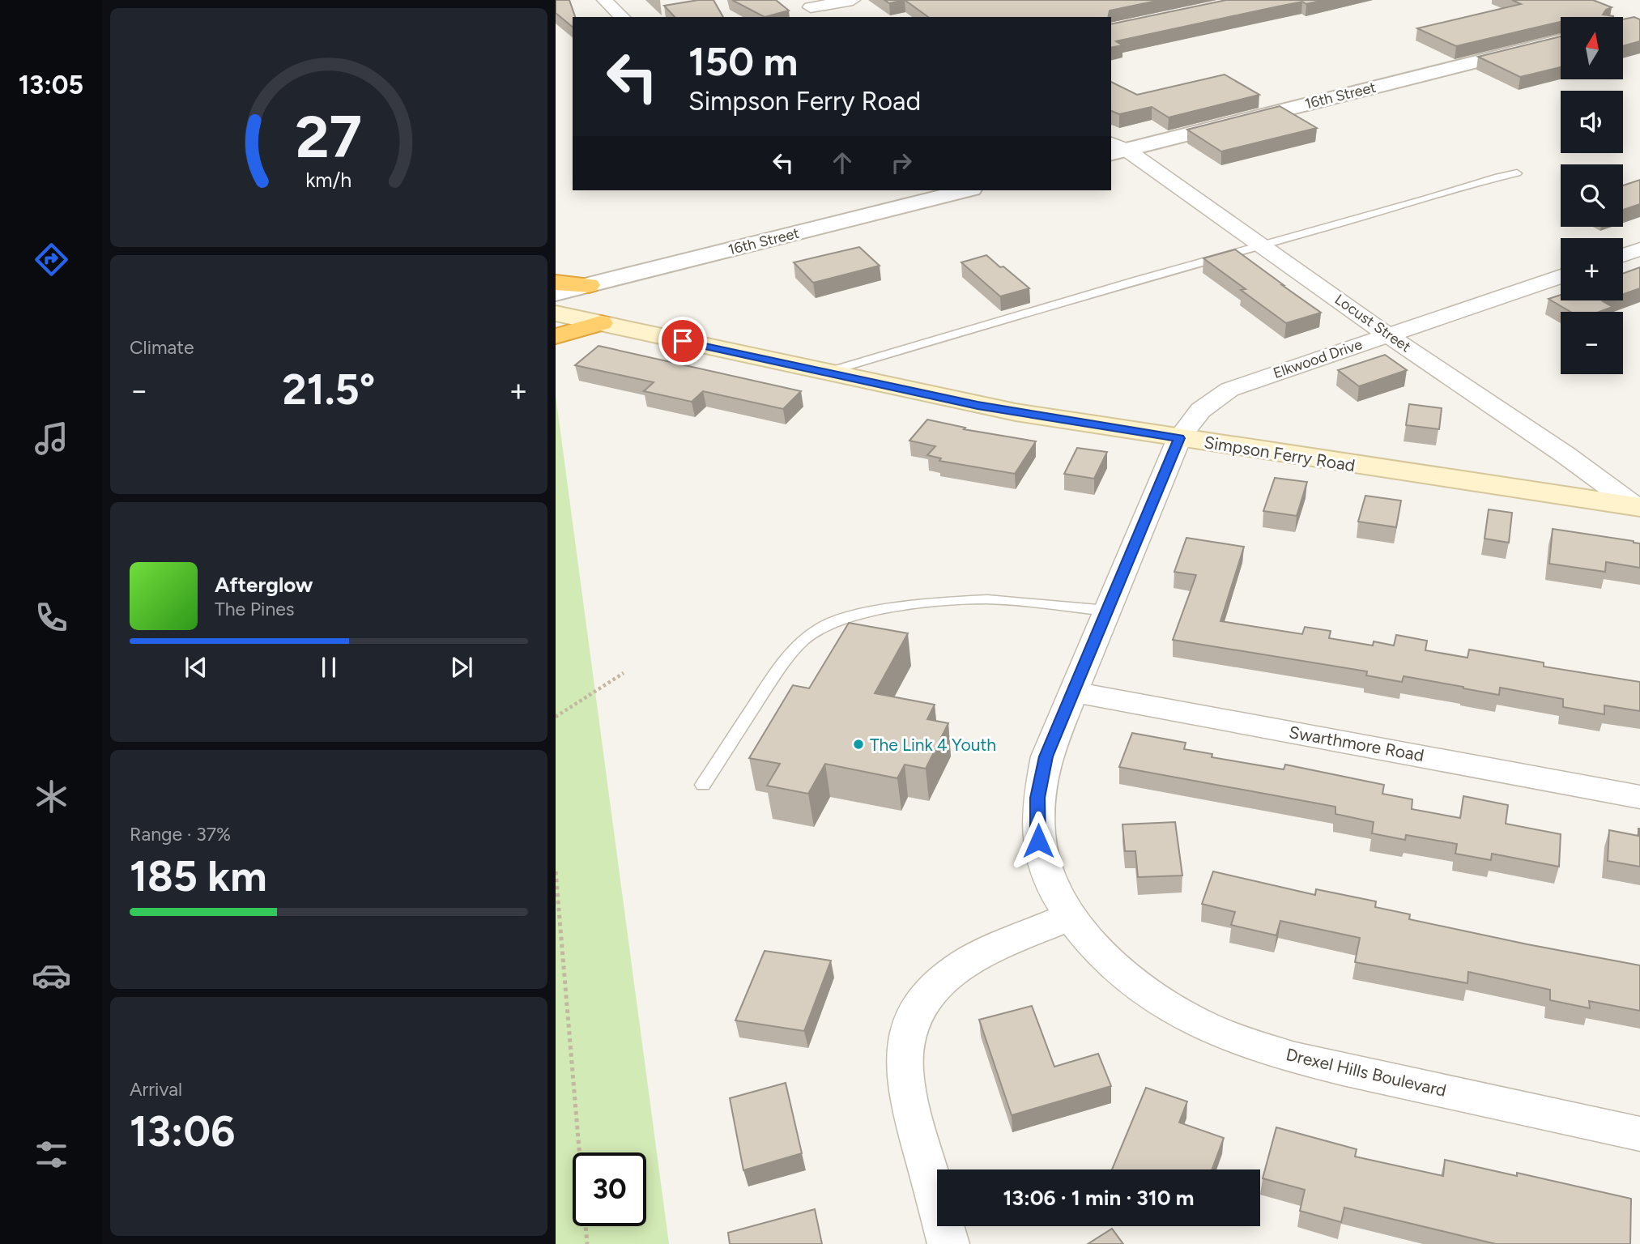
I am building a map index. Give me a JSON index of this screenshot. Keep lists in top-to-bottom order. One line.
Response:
{"streets":{"main road":["Simpson Ferry Road"],"street":["16th Street","Locust Street","Elkwood Drive","Swarthmore Road","Drexel Hills Boulevard"]},"crossings":[["16th Street","Locust Street"],["Locust Street","Elkwood Drive"],["Locust Street","Simpson Ferry Road"],["Elkwood Drive","Simpson Ferry Road"],["Elkwood Drive","Drexel Hills Boulevard"],["Simpson Ferry Road","Drexel Hills Boulevard"],["Swarthmore Road","Drexel Hills Boulevard"]],"places":["The Link 4 Youth"],"north":"top","page":{"tabs":"13:05","map_buttons":["+","−"],"turn":["150 m","Simpson Ferry Road"],"tile":["Climate",["Range · 37%","185 km"],["Arrival","13:06"]],"heat":["−","21.5°","+"],"song":["Afterglow","The Pines"],"limit":"30","trip":"13:06 · 1 min · 310 m","gauge":["27","km/h"]}}
